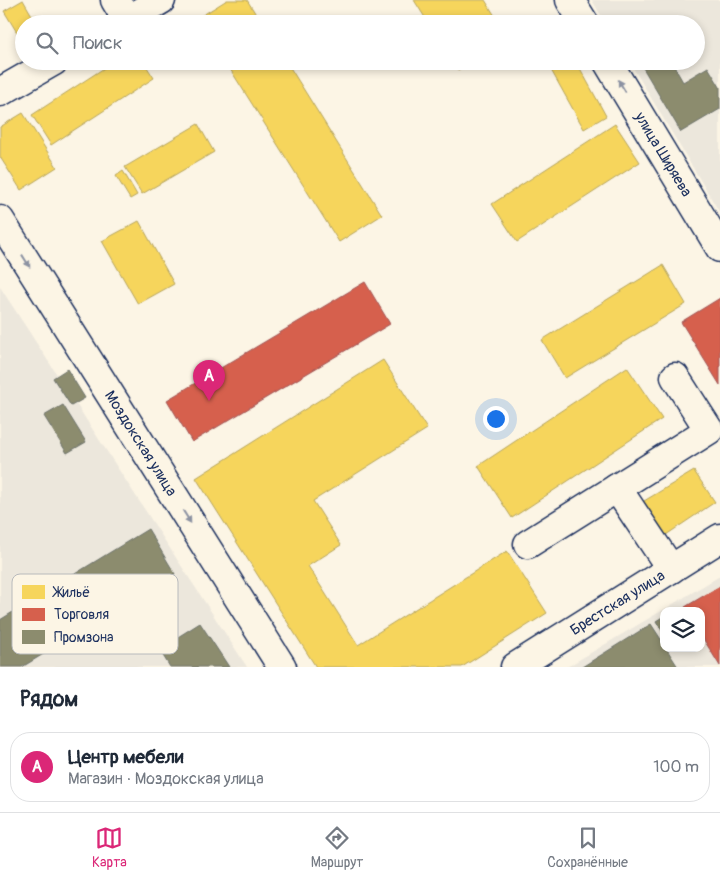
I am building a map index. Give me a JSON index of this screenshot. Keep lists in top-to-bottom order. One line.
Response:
{"streets":{"street":["улица Ширяева","Моздокская улица","Брестская улица"]},"one_way":["улица Ширяева","Моздокская улица"],"legend":["Жильё","Торговля","Промзона"],"page":{"search":"Поиск","pins":"A","heading":"Рядом","list":[{"mark":"A","name":"Центр мебели","note":"Магазин · Моздокская улица","value":"100 m"}],"nav":["Карта","Маршрут","Сохранённые"]}}
